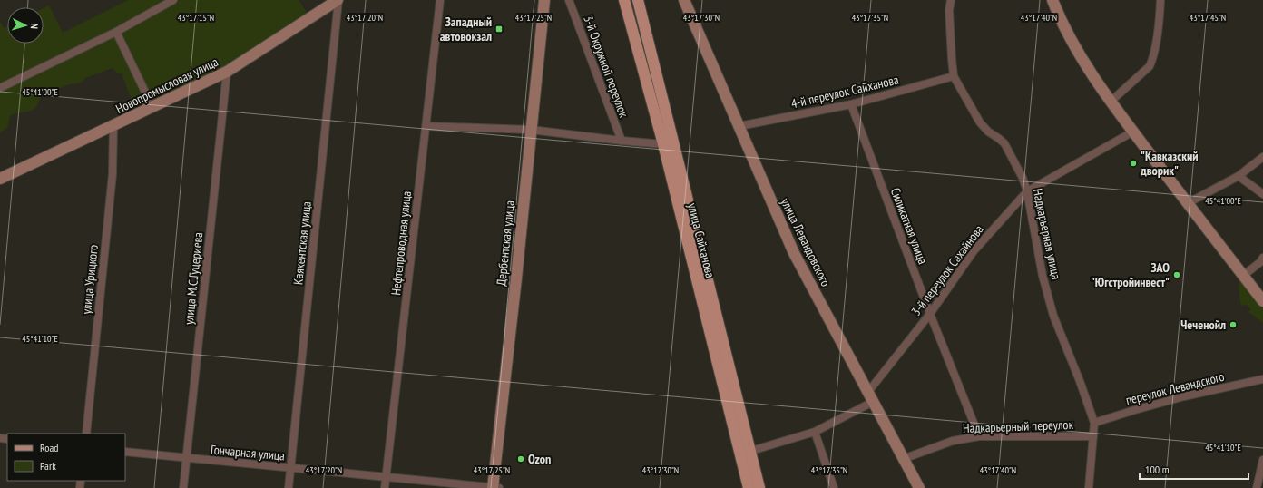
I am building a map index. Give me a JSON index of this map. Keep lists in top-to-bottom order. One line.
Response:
{"streets":{"main road":["улица Сайханова"],"street":["3-й Окружной переулок","Новопромысловая улица","4-й переулок Сайханова","Силикатная улица","Надкарьерная улица","улица Левандовского","Каякентская улица","Нефтепроводная улица","Дербентская улица","3-й переулок Сахайнова","улица М.С.Гуцериева","улица Урицкого","переулок Левандского","Надкарьерный переулок","Гончарная улица"]},"crossings":[["Новопромысловая улица","Каякентская улица"],["Новопромысловая улица","улица М.С.Гуцериева"],["Новопромысловая улица","улица Урицкого"],["4-й переулок Сайханова","Силикатная улица"],["4-й переулок Сайханова","Надкарьерная улица"],["4-й переулок Сайханова","улица Левандовского"],["Силикатная улица","3-й переулок Сахайнова"],["Силикатная улица","Надкарьерный переулок"],["Надкарьерная улица","3-й переулок Сахайнова"],["Надкарьерная улица","переулок Левандского"],["Надкарьерная улица","Надкарьерный переулок"],["улица Сайханова","3-й переулок Сахайнова"],["улица Левандовского","3-й переулок Сахайнова"],["улица Левандовского","Надкарьерный переулок"],["Каякентская улица","Гончарная улица"],["Нефтепроводная улица","Гончарная улица"],["Дербентская улица","Гончарная улица"],["улица М.С.Гуцериева","Гончарная улица"]],"places":{"transit":["Западный автовокзал"],"other":["\"Кавказский дворик\"","ЗАО \"Югстройинвест\"","Чеченойл","Ozon"]},"legend":["Road","Park"],"scale_bar":"100 m","north":"right","coordinates":["43°17'15\"N","43°17'20\"N","43°17'25\"N","43°17'30\"N","43°17'35\"N","43°17'40\"N","43°17'45\"N","45°41'00\"E","45°41'10\"E"]}
